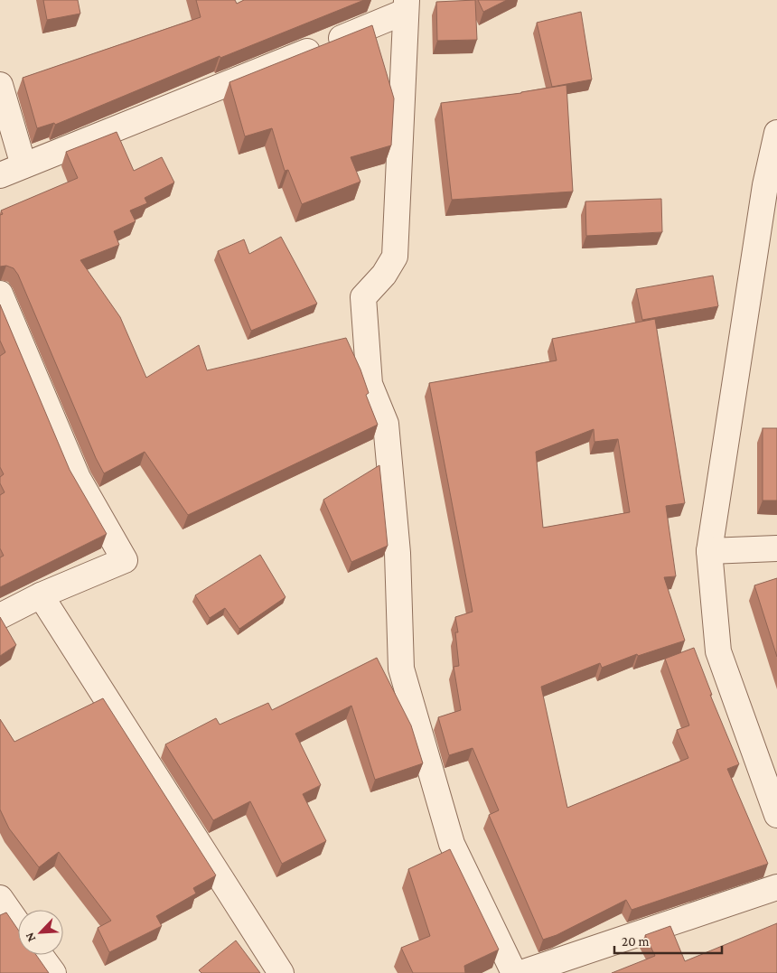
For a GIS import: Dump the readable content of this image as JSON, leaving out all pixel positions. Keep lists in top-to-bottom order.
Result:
{
  "scale_bar": "20 m",
  "north": "bottom left"
}
